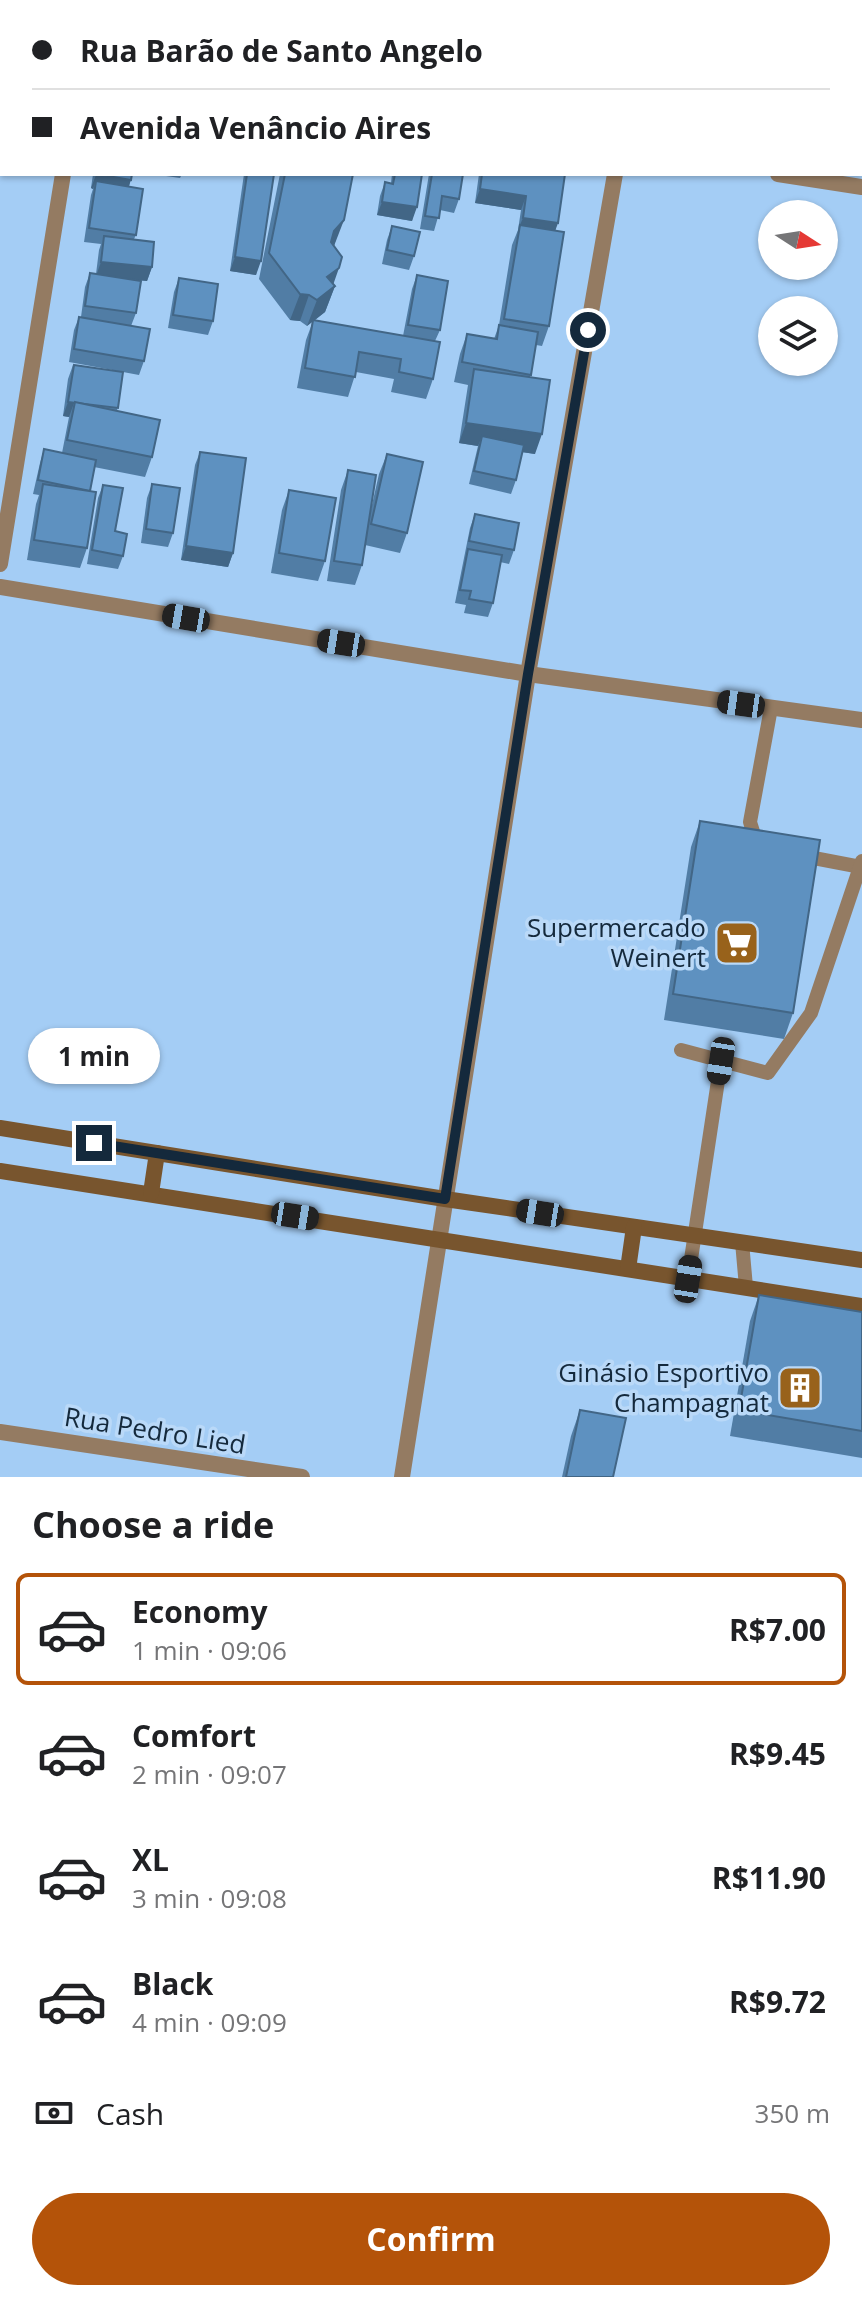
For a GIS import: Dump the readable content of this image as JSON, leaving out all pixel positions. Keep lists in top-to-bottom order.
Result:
{
  "streets": {
    "street": ["Rua Pedro Lied"]
  },
  "places": {
    "supermarket": ["Supermercado Weinert"],
    "building": ["Ginásio Esportivo Champagnat"]
  },
  "north": "right",
  "page": {
    "banner": ["Rua Barão de Santo Angelo", "Avenida Venâncio Aires"],
    "bubble": "1 min",
    "heading": "Choose a ride",
    "list": [
      {
        "name": "Economy",
        "note": "1 min · 09:06",
        "value": "R$7.00"
      },
      {
        "name": "Comfort",
        "note": "2 min · 09:07",
        "value": "R$9.45"
      },
      {
        "name": "XL",
        "note": "3 min · 09:08",
        "value": "R$11.90"
      },
      {
        "name": "Black",
        "note": "4 min · 09:09",
        "value": "R$9.72"
      }
    ],
    "pay": ["Cash", "350 m"],
    "buttons": "Confirm"
  }
}
